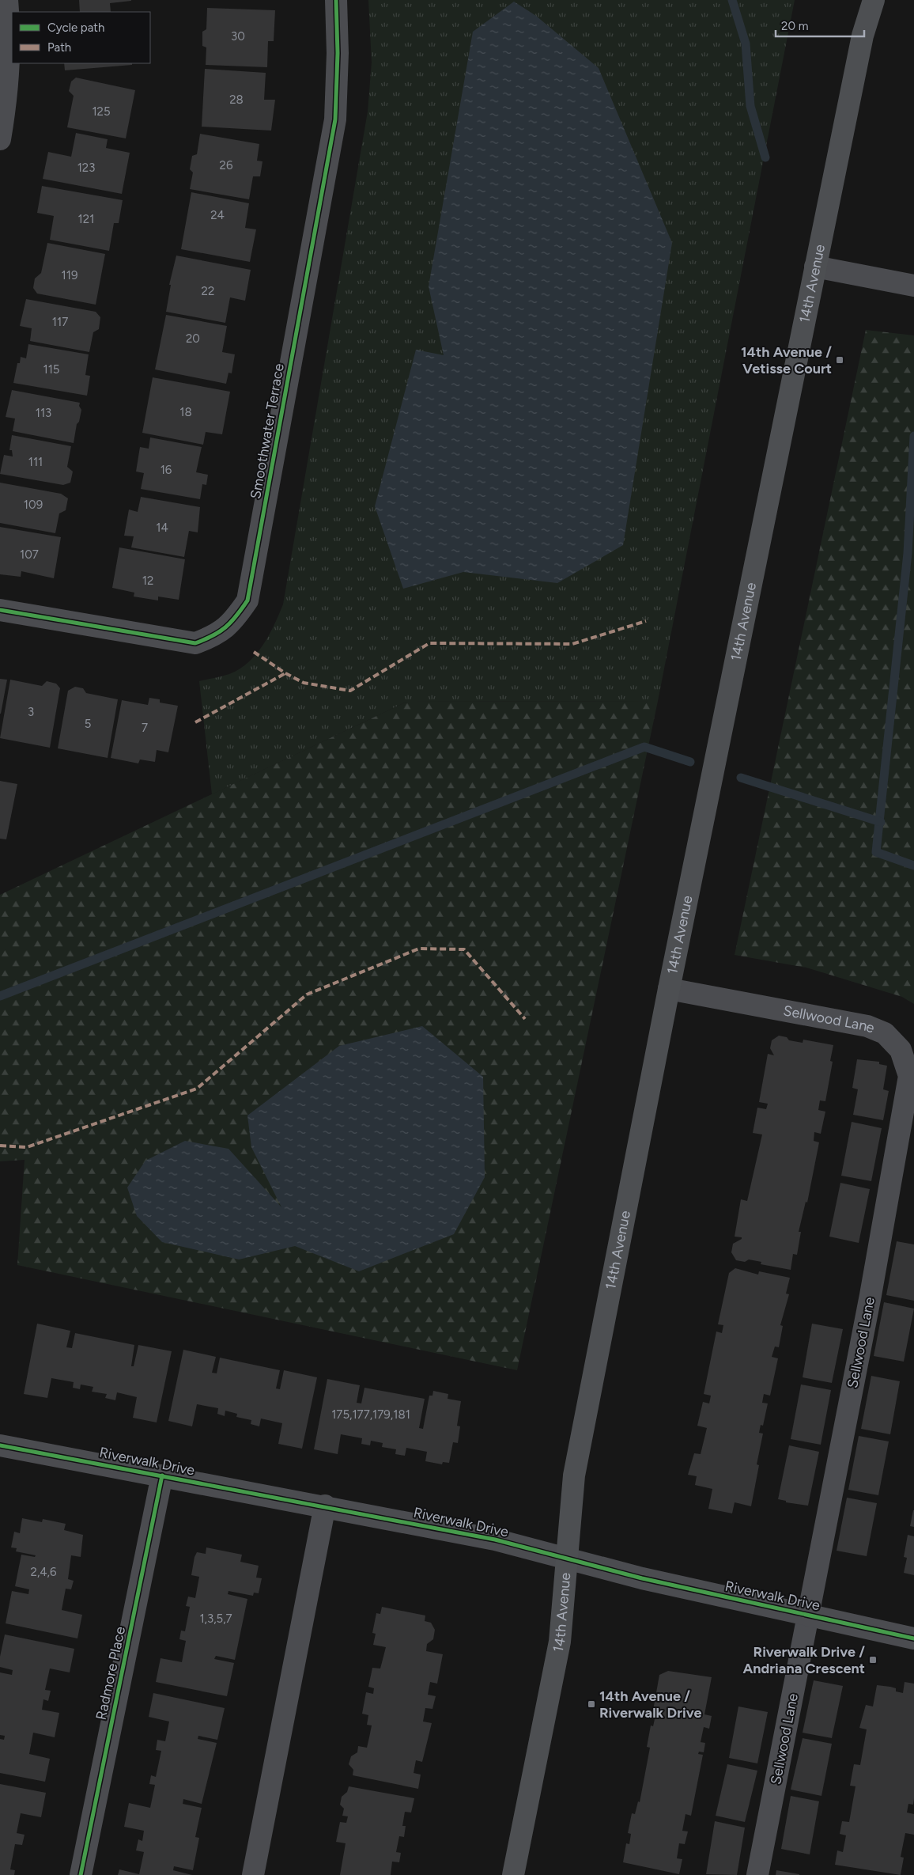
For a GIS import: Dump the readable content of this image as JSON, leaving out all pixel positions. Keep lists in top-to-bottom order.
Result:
{
  "streets": {
    "main road": ["14th Avenue"],
    "street": [
      "Smoothwater Terrace",
      "Sellwood Lane",
      "Riverwalk Drive",
      "Radmore Place"
    ]
  },
  "crossings": [
    ["14th Avenue", "Sellwood Lane"],
    ["14th Avenue", "Riverwalk Drive"],
    ["Sellwood Lane", "Riverwalk Drive"],
    ["Riverwalk Drive", "Radmore Place"]
  ],
  "places": {
    "transit": ["14th Avenue / Vetisse Court", "Riverwalk Drive / Andriana Crescent", "14th Avenue / Riverwalk Drive"]
  },
  "house_numbers": [
    "30",
    "28",
    "125",
    "26",
    "123",
    "24",
    "121",
    "119",
    "22",
    "117",
    "20",
    "115",
    "18",
    "113",
    "111",
    "16",
    "109",
    "14",
    "107",
    "12",
    "3",
    "5",
    "7",
    "175,177,179,181",
    "2,4,6",
    "1,3,5,7"
  ],
  "legend": ["Cycle path", "Path"],
  "scale_bar": "20 m"
}
